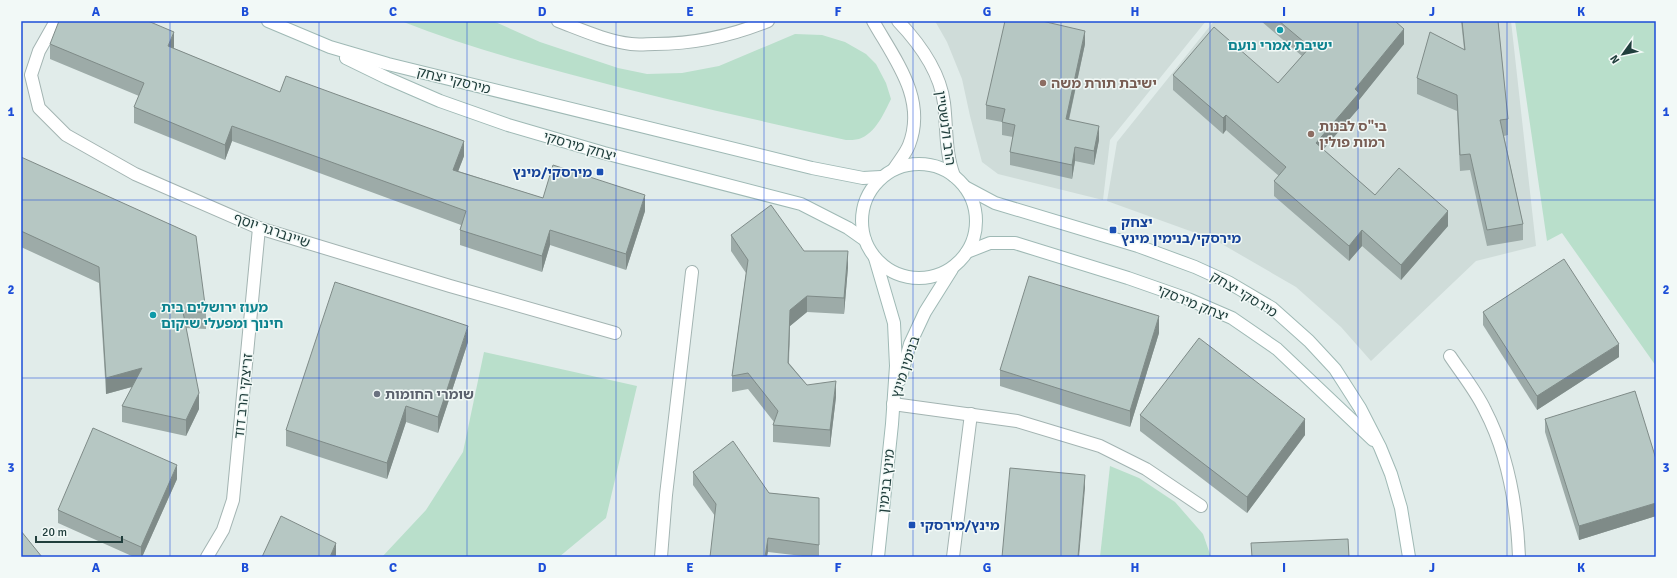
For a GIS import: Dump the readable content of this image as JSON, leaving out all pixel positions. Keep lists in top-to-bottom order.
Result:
{
  "streets": {
    "street": [
      "מירסקי יצחק",
      "הרב ולנשטיין",
      "יצחק מירסקי",
      "שיינברגר יוסף",
      "בנימין מינץ",
      "זריצקי הרב דוד",
      "מינץ בנימין"
    ]
  },
  "crossings": [
    ["מירסקי יצחק", "הרב ולנשטיין"],
    ["מירסקי יצחק", "יצחק מירסקי"],
    ["מירסקי יצחק", "בנימין מינץ"],
    ["הרב ולנשטיין", "יצחק מירסקי"],
    ["הרב ולנשטיין", "בנימין מינץ"],
    ["יצחק מירסקי", "בנימין מינץ"],
    ["שיינברגר יוסף", "זריצקי הרב דוד"],
    ["בנימין מינץ", "מינץ בנימין"]
  ],
  "places": {
    "other": [
      "ישיבת אמרי נועם",
      "ישיבת תורת משה",
      "בי\"ס לבנות רמות פולין",
      "מעוז ירושלים בית חינוך ומפעלי שיקום",
      "שומרי החומות"
    ],
    "transit": ["מירסקי/מינץ", "יצחק מירסקי/בנימין מינץ", "מינץ/מירסקי"]
  },
  "scale_bar": "20 m",
  "north": "bottom left",
  "grid": {
    "columns": [
      "A",
      "B",
      "C",
      "D",
      "E",
      "F",
      "G",
      "H",
      "I",
      "J",
      "K"
    ],
    "rows": ["1", "2", "3"]
  }
}
